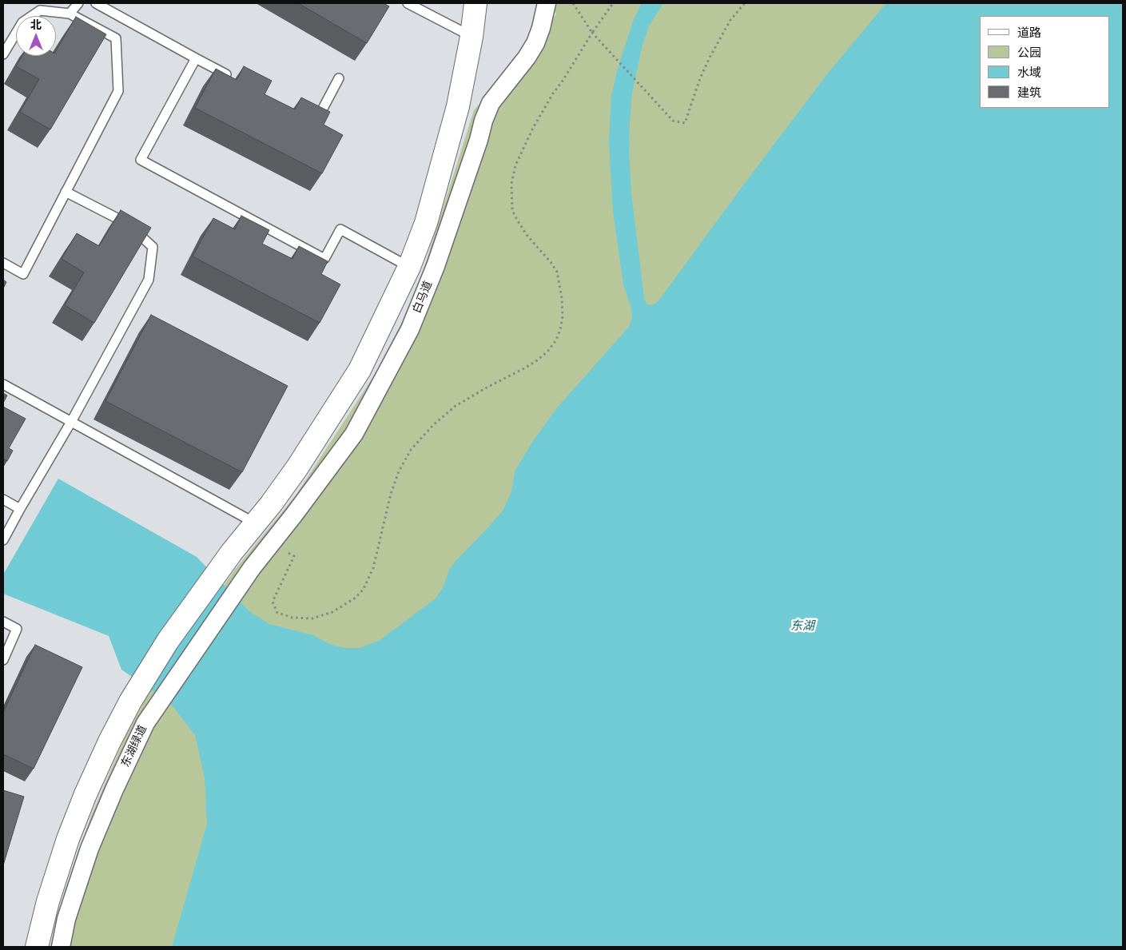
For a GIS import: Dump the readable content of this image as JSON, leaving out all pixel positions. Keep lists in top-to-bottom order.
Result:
{
  "streets": {
    "street": ["白马道", "东湖绿道"]
  },
  "crossings": [
    ["白马道", "东湖绿道"]
  ],
  "water": ["东湖"],
  "legend": [
    "道路",
    "公园",
    "水域",
    "建筑"
  ],
  "north": "top"
}
